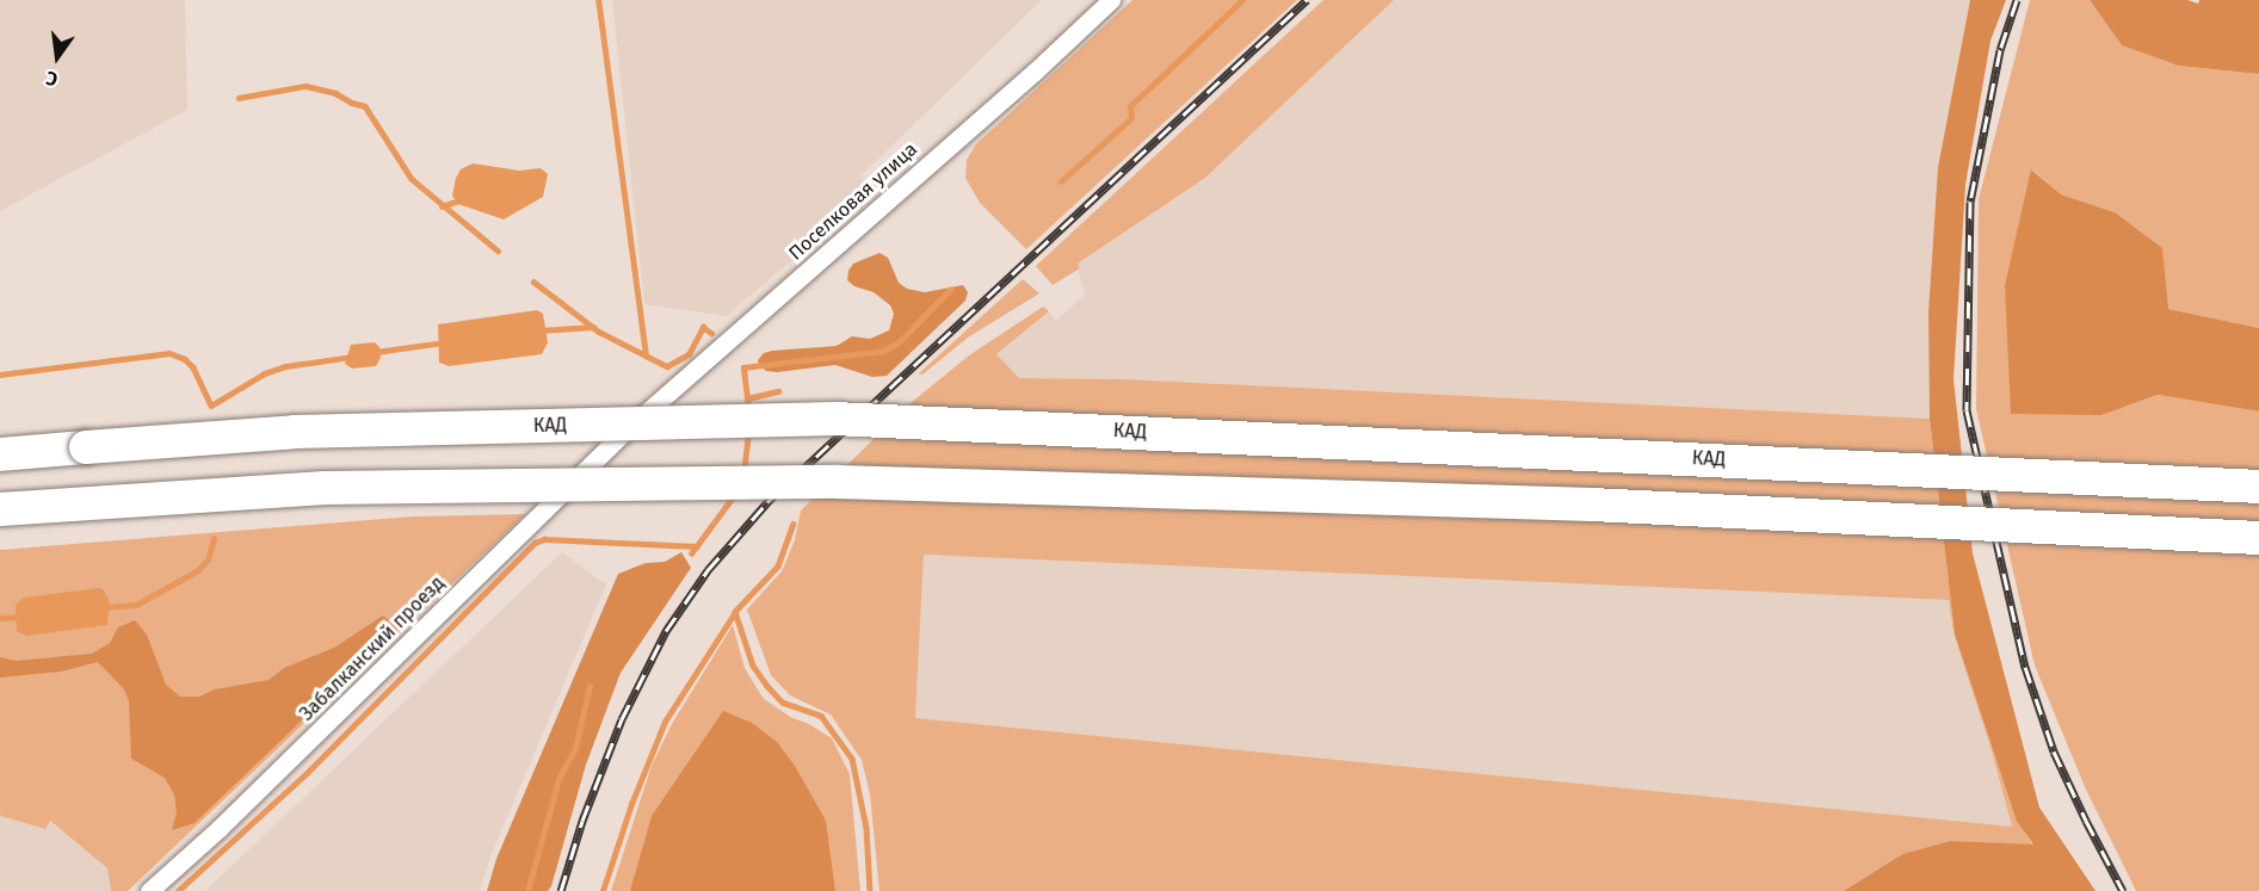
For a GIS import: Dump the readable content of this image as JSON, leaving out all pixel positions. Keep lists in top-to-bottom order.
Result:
{
  "streets": {
    "highway": ["КАД"],
    "street": ["Поселковая улица", "Забалканский проезд"]
  },
  "crossings": [
    ["Поселковая улица", "Забалканский проезд"]
  ],
  "north": "bottom"
}
